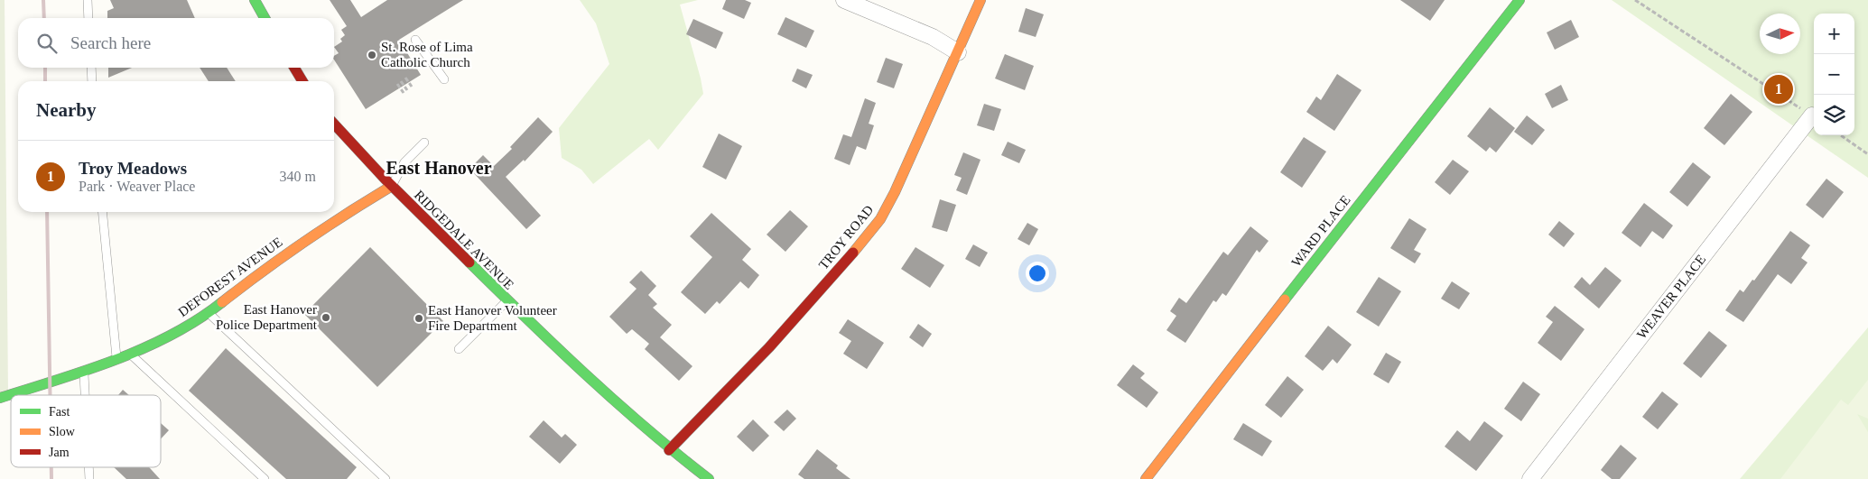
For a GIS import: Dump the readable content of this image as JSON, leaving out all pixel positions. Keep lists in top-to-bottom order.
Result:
{
  "streets": {
    "street": [
      "WARD PLACE",
      "TROY ROAD",
      "RIDGEDALE AVENUE",
      "DEFOREST AVENUE",
      "WEAVER PLACE"
    ]
  },
  "crossings": [
    ["TROY ROAD", "RIDGEDALE AVENUE"],
    ["RIDGEDALE AVENUE", "DEFOREST AVENUE"]
  ],
  "districts": ["East Hanover"],
  "places": ["St. Rose of Lima Catholic Church", "East Hanover Police Department", "East Hanover Volunteer Fire Department"],
  "legend": ["Fast", "Slow", "Jam"],
  "north": "right",
  "page": {
    "map_buttons": ["+", "−"],
    "search": "Search here",
    "pins": "1",
    "heading": "Nearby",
    "list": [
      {
        "mark": "1",
        "name": "Troy Meadows",
        "note": "Park · Weaver Place",
        "value": "340 m"
      }
    ]
  }
}
